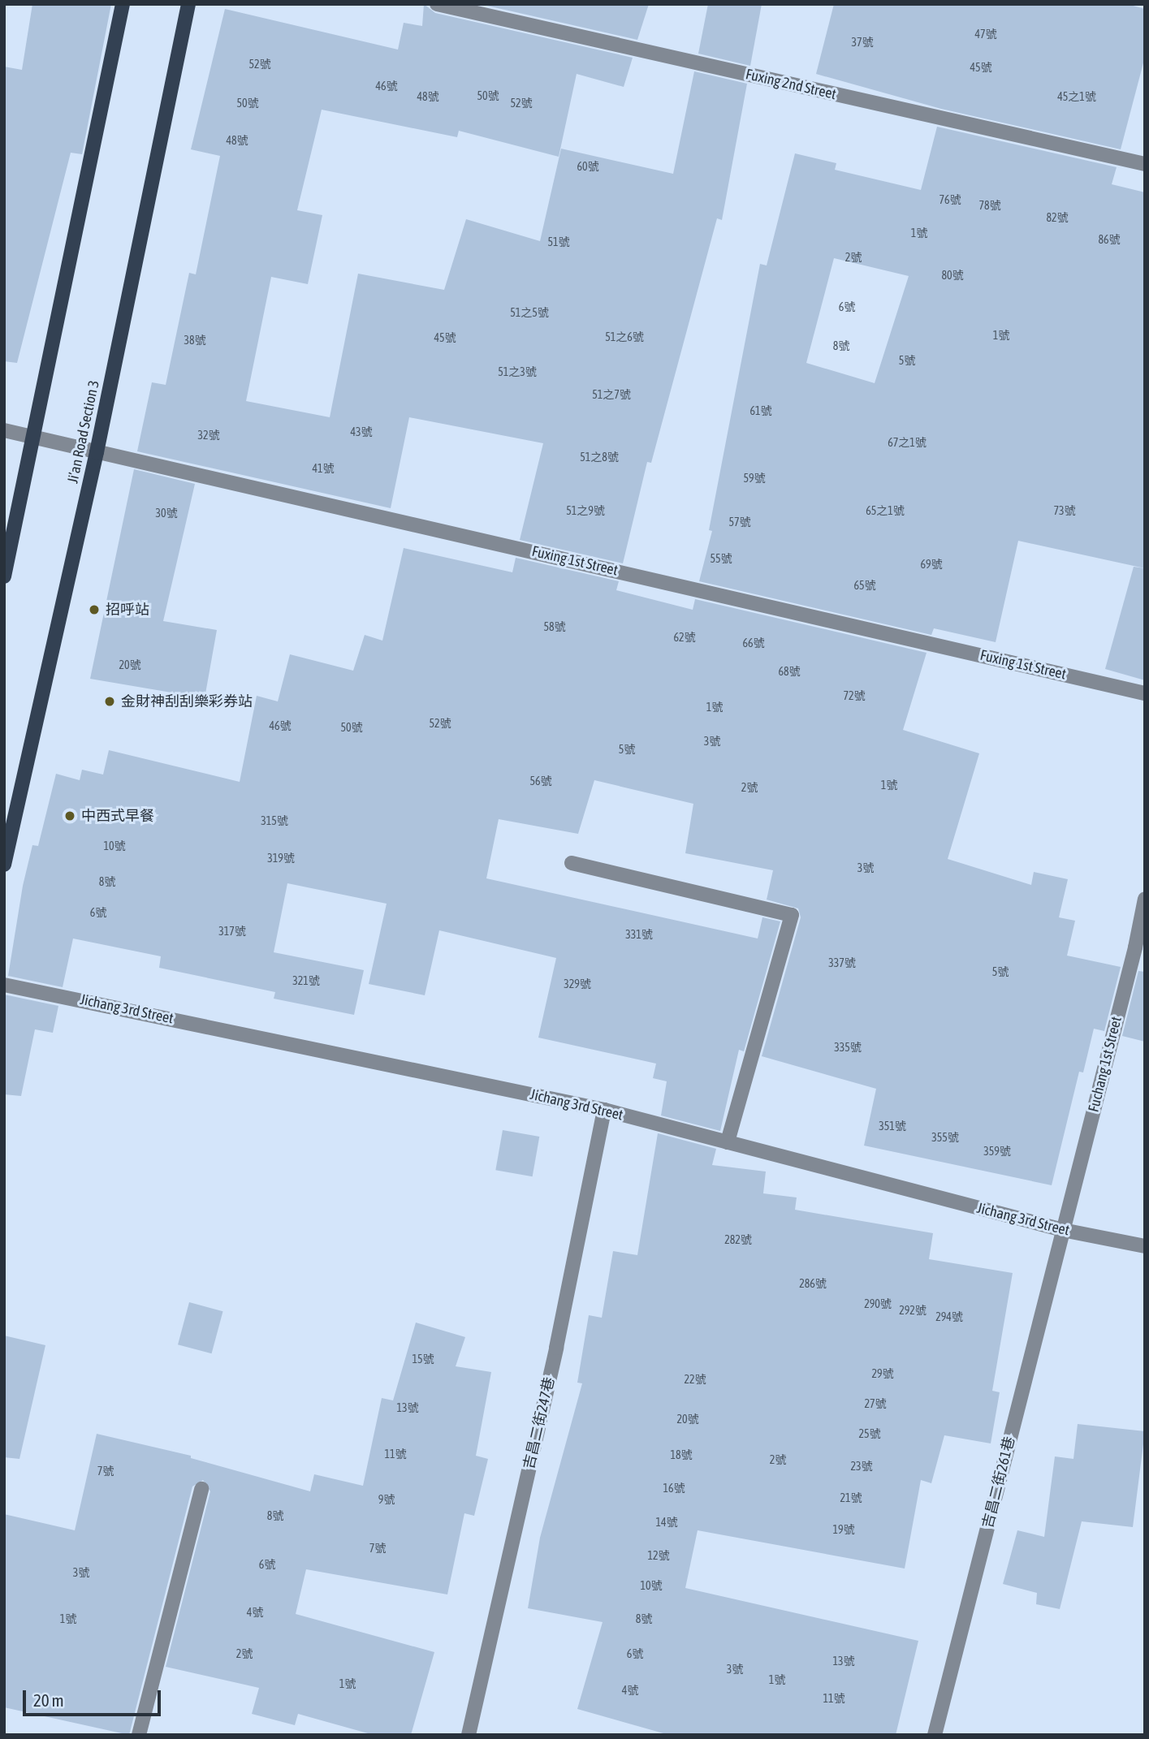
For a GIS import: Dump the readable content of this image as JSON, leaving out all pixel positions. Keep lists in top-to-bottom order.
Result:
{
  "streets": {
    "main road": ["Ji’an Road Section 3"],
    "street": [
      "Fuxing 2nd Street",
      "Fuxing 1st Street",
      "Jichang 3rd Street",
      "Fuchang 1st Street",
      "吉昌二街247巷",
      "吉昌二街261巷"
    ]
  },
  "crossings": [
    ["Ji’an Road Section 3", "Fuxing 1st Street"],
    ["Jichang 3rd Street", "Fuchang 1st Street"],
    ["Jichang 3rd Street", "吉昌二街247巷"],
    ["Jichang 3rd Street", "吉昌二街261巷"],
    ["Fuchang 1st Street", "吉昌二街261巷"]
  ],
  "places": ["招呼站", "金財神刮刮樂彩券站", "中西式早餐"],
  "house_numbers": [
    "47號",
    "37號",
    "52號",
    "45號",
    "46號",
    "50號",
    "48號",
    "45之1號",
    "50號",
    "52號",
    "48號",
    "60號",
    "76號",
    "78號",
    "82號",
    "1號",
    "86號",
    "51號",
    "2號",
    "80號",
    "6號",
    "51之5號",
    "1號",
    "51之6號",
    "45號",
    "38號",
    "8號",
    "5號",
    "51之3號",
    "51之7號",
    "61號",
    "43號",
    "32號",
    "67之1號",
    "51之8號",
    "41號",
    "59號",
    "51之9號",
    "65之1號",
    "73號",
    "30號",
    "57號",
    "55號",
    "69號",
    "65號",
    "58號",
    "62號",
    "66號",
    "20號",
    "68號",
    "72號",
    "1號",
    "52號",
    "46號",
    "50號",
    "3號",
    "5號",
    "56號",
    "1號",
    "2號",
    "315號",
    "10號",
    "319號",
    "3號",
    "8號",
    "6號",
    "317號",
    "331號",
    "337號",
    "5號",
    "321號",
    "329號",
    "335號",
    "351號",
    "355號",
    "359號",
    "282號",
    "286號",
    "290號",
    "292號",
    "294號",
    "15號",
    "29號",
    "22號",
    "27號",
    "13號",
    "20號",
    "25號",
    "11號",
    "18號",
    "2號",
    "23號",
    "7號",
    "16號",
    "21號",
    "9號",
    "8號",
    "14號",
    "19號",
    "7號",
    "12號",
    "6號",
    "3號",
    "10號",
    "4號",
    "1號",
    "8號",
    "2號",
    "6號",
    "13號",
    "3號",
    "1號",
    "1號",
    "4號",
    "11號"
  ],
  "scale_bar": "20 m"
}
